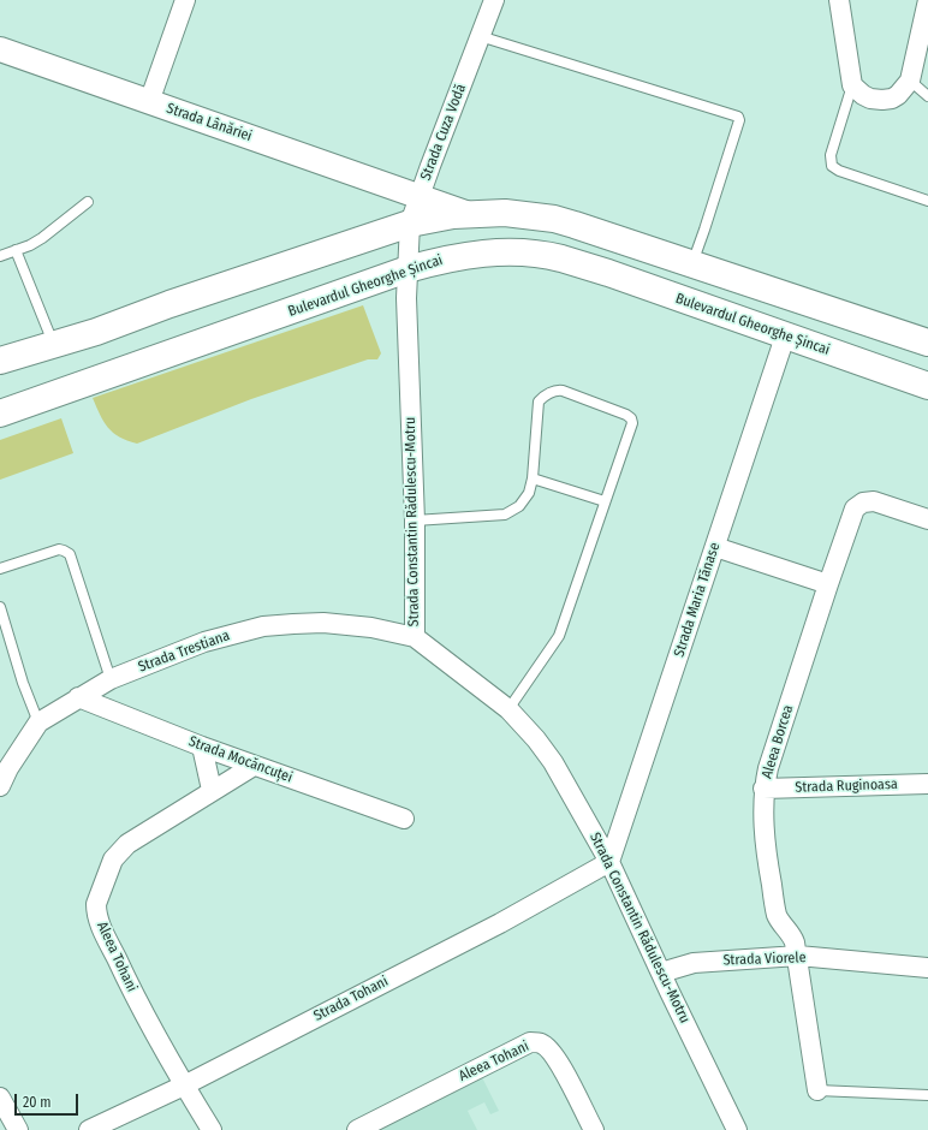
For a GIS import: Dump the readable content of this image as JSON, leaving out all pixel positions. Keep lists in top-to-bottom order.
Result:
{
  "streets": {
    "main road": ["Bulevardul Gheorghe Șincai"],
    "street": [
      "Strada Lânăriei",
      "Strada Cuza Vodă",
      "Strada Constantin Rădulescu-Motru",
      "Strada Maria Tănase",
      "Strada Trestiana",
      "Aleea Borcea",
      "Strada Mocăncuței",
      "Strada Ruginoasa",
      "Aleea Tohani",
      "Strada Viorele",
      "Strada Tohani"
    ]
  },
  "crossings": [
    ["Strada Lânăriei", "Strada Cuza Vodă"],
    ["Strada Cuza Vodă", "Bulevardul Gheorghe Șincai"],
    ["Strada Cuza Vodă", "Strada Constantin Rădulescu-Motru"],
    ["Bulevardul Gheorghe Șincai", "Strada Constantin Rădulescu-Motru"],
    ["Bulevardul Gheorghe Șincai", "Strada Maria Tănase"],
    ["Strada Constantin Rădulescu-Motru", "Strada Maria Tănase"],
    ["Strada Constantin Rădulescu-Motru", "Strada Trestiana"],
    ["Strada Constantin Rădulescu-Motru", "Strada Viorele"],
    ["Strada Constantin Rădulescu-Motru", "Strada Tohani"],
    ["Strada Maria Tănase", "Strada Tohani"],
    ["Strada Trestiana", "Strada Mocăncuței"],
    ["Aleea Borcea", "Strada Ruginoasa"],
    ["Aleea Borcea", "Strada Viorele"],
    ["Strada Mocăncuței", "Aleea Tohani"],
    ["Aleea Tohani", "Strada Tohani"]
  ],
  "scale_bar": "20 m"
}
